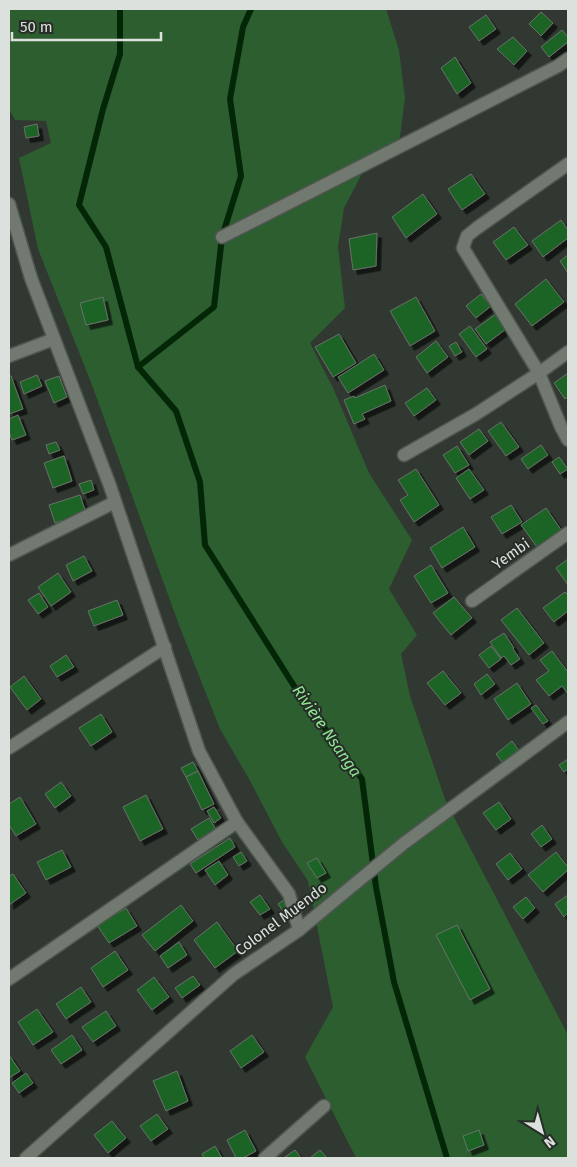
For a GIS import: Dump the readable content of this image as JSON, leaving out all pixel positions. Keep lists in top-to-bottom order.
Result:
{
  "streets": {
    "street": ["Yembi", "Colonel Muendo"]
  },
  "water": ["Rivière Nsanga"],
  "scale_bar": "50 m",
  "north": "bottom right"
}
